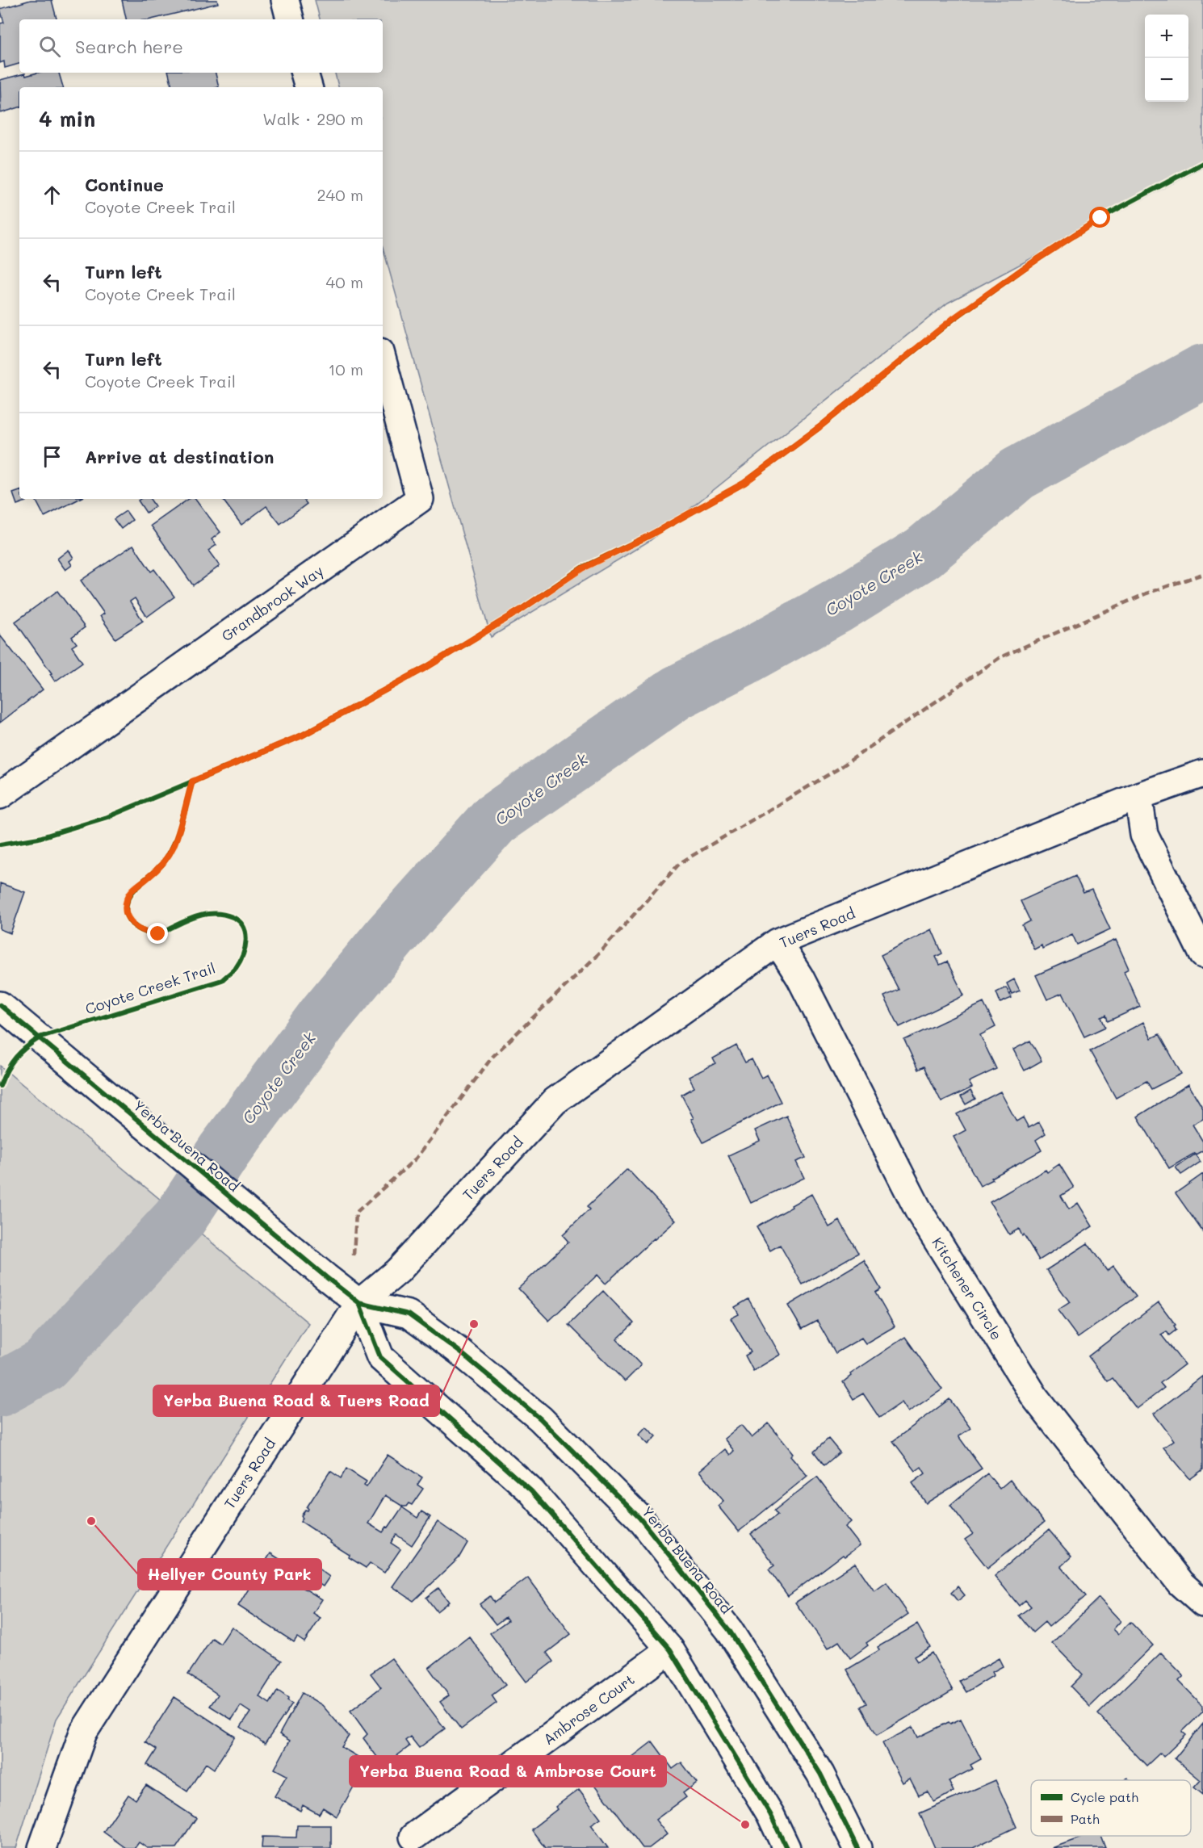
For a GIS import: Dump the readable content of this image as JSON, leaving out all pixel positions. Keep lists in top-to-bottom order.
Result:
{
  "streets": {
    "street": [
      "Grandbrook Way",
      "Tuers Road",
      "Yerba Buena Road",
      "Kitchener Circle",
      "Ambrose Court"
    ],
    "cycle path": ["Coyote Creek Trail"]
  },
  "crossings": [
    ["Tuers Road", "Yerba Buena Road"],
    ["Tuers Road", "Kitchener Circle"]
  ],
  "water": ["Coyote Creek"],
  "places": ["Yerba Buena Road & Tuers Road", "Hellyer County Park", "Yerba Buena Road & Ambrose Court"],
  "legend": ["Cycle path", "Path"],
  "page": {
    "map_buttons": ["+", "−"],
    "search": "Search here",
    "heading": ["4 min", "Walk · 290 m"],
    "list": [
      ["Continue", "Coyote Creek Trail", "240 m"],
      ["Turn left", "Coyote Creek Trail", "40 m"],
      ["Turn left", "Coyote Creek Trail", "10 m"],
      "Arrive at destination"
    ]
  }
}
